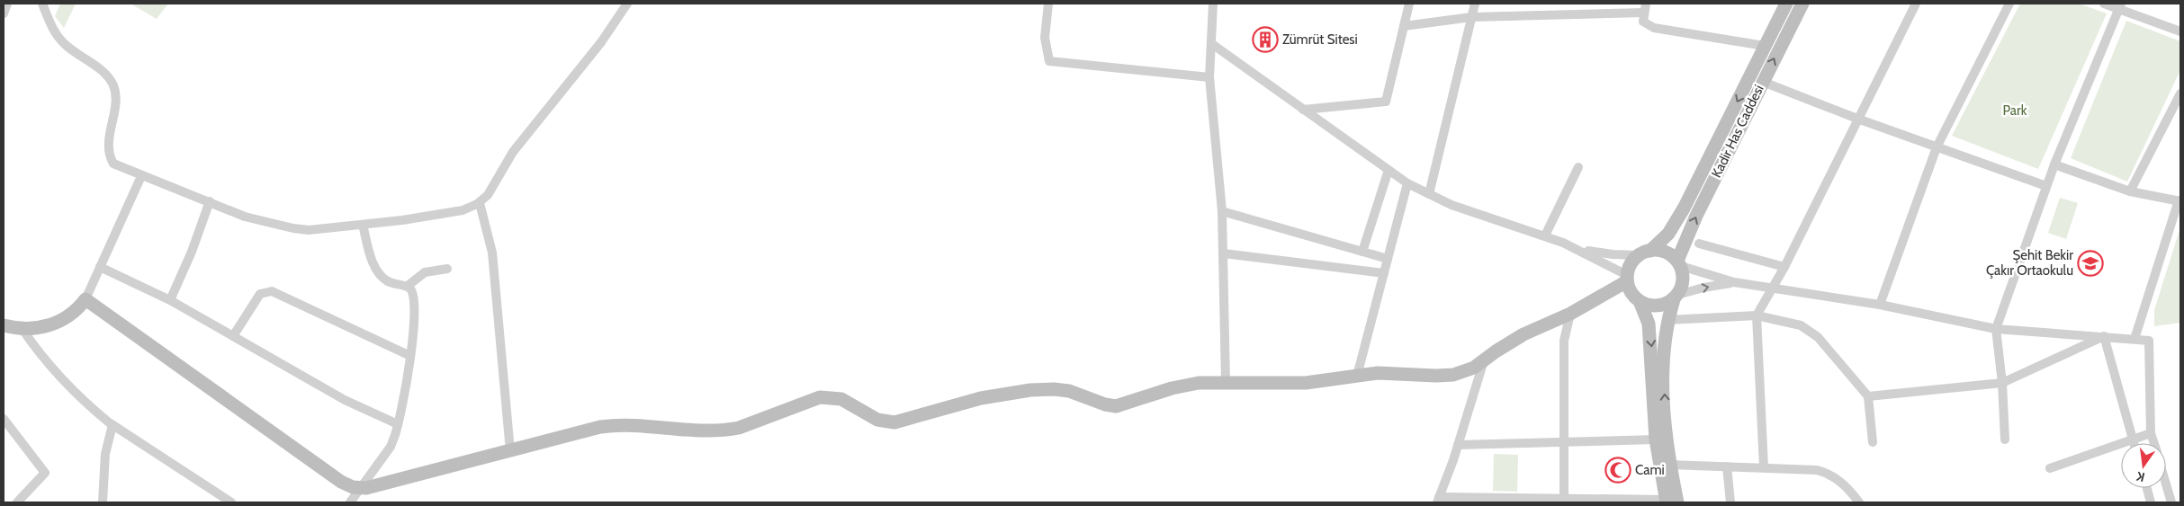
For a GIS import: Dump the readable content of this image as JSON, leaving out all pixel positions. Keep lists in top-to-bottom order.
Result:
{
  "streets": {
    "street": ["Kadir Has Caddesi"]
  },
  "parks": ["Park"],
  "places": {
    "building": ["Zümrüt Sitesi"],
    "school or university": ["Şehit Bekir Çakır Ortaokulu"],
    "mosque": ["Cami"]
  },
  "north": "bottom"
}
